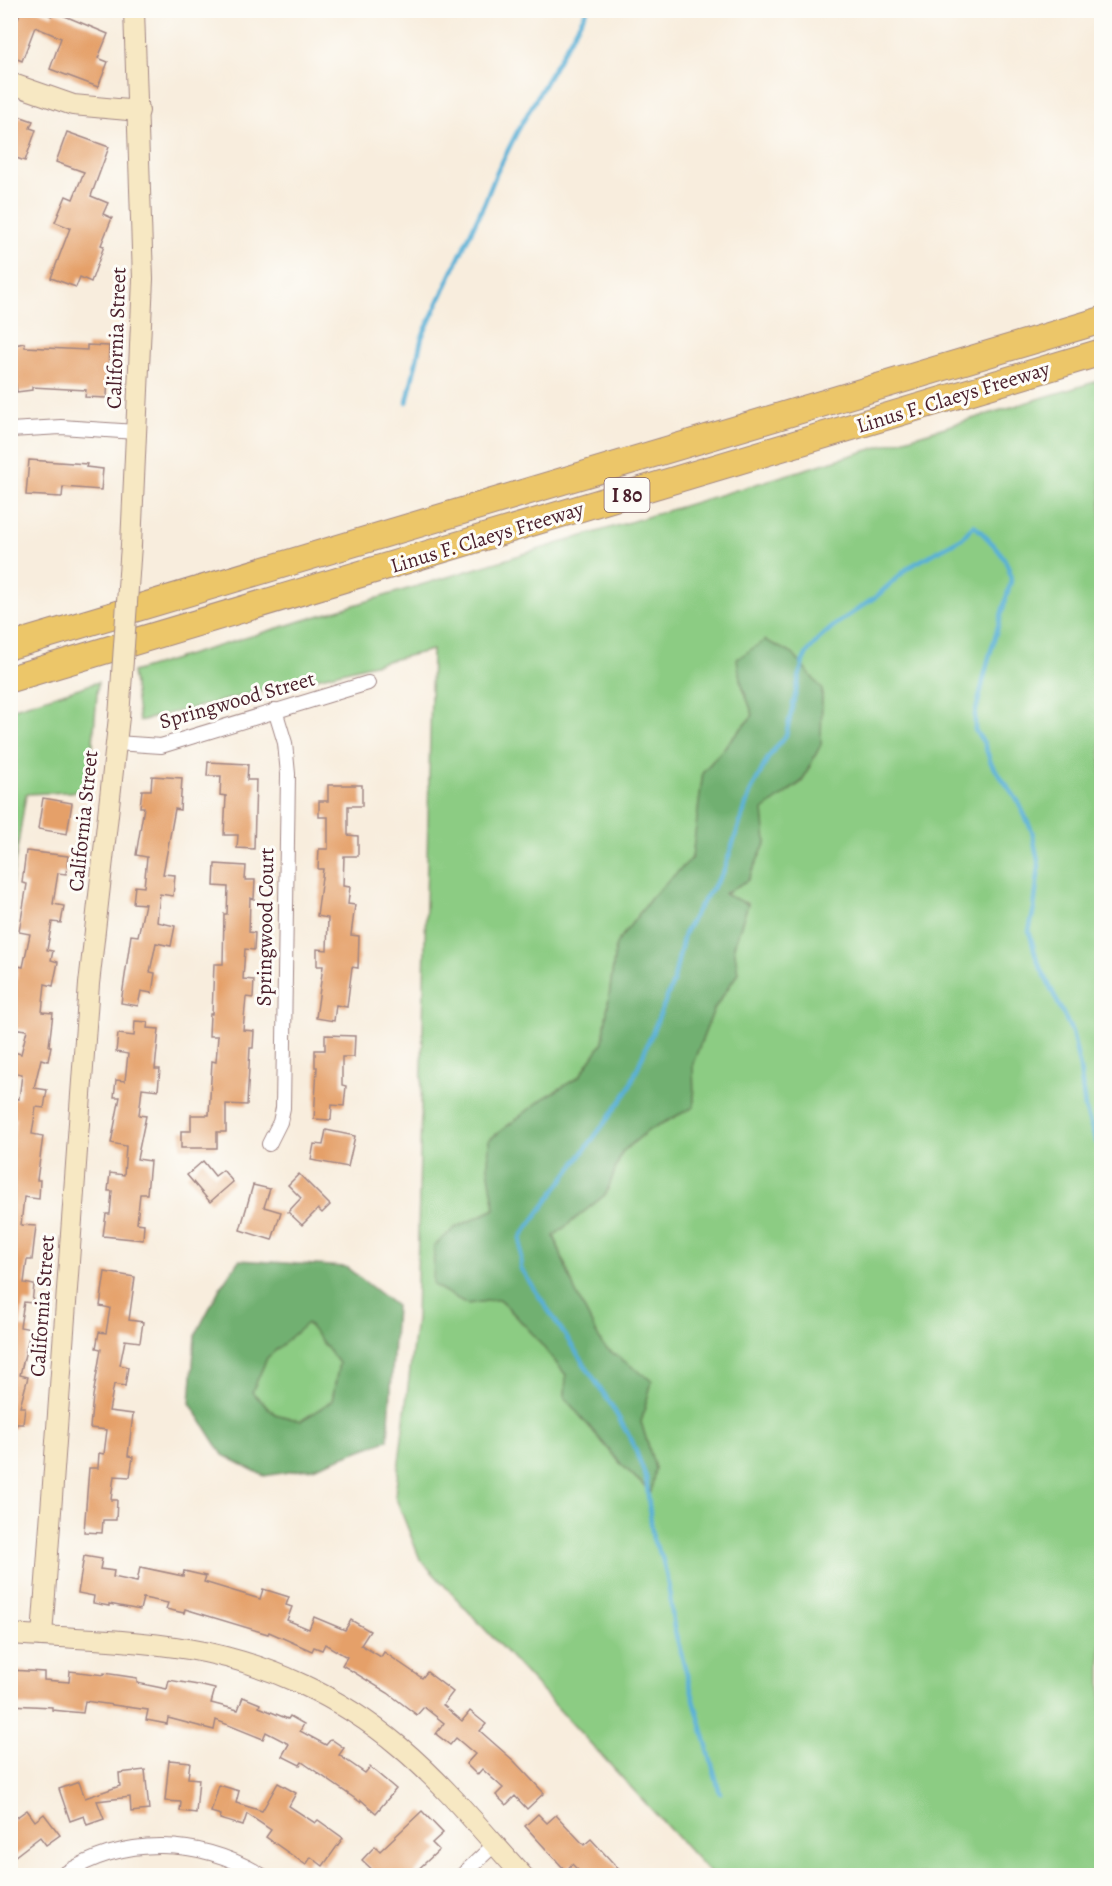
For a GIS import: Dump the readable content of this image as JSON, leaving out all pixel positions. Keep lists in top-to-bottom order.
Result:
{
  "streets": {
    "highway": ["Linus F. Claeys Freeway", "I 80"],
    "street": ["California Street", "Springwood Street", "Springwood Court"]
  },
  "crossings": [
    ["California Street", "Springwood Street"],
    ["Springwood Street", "Springwood Court"]
  ]
}
